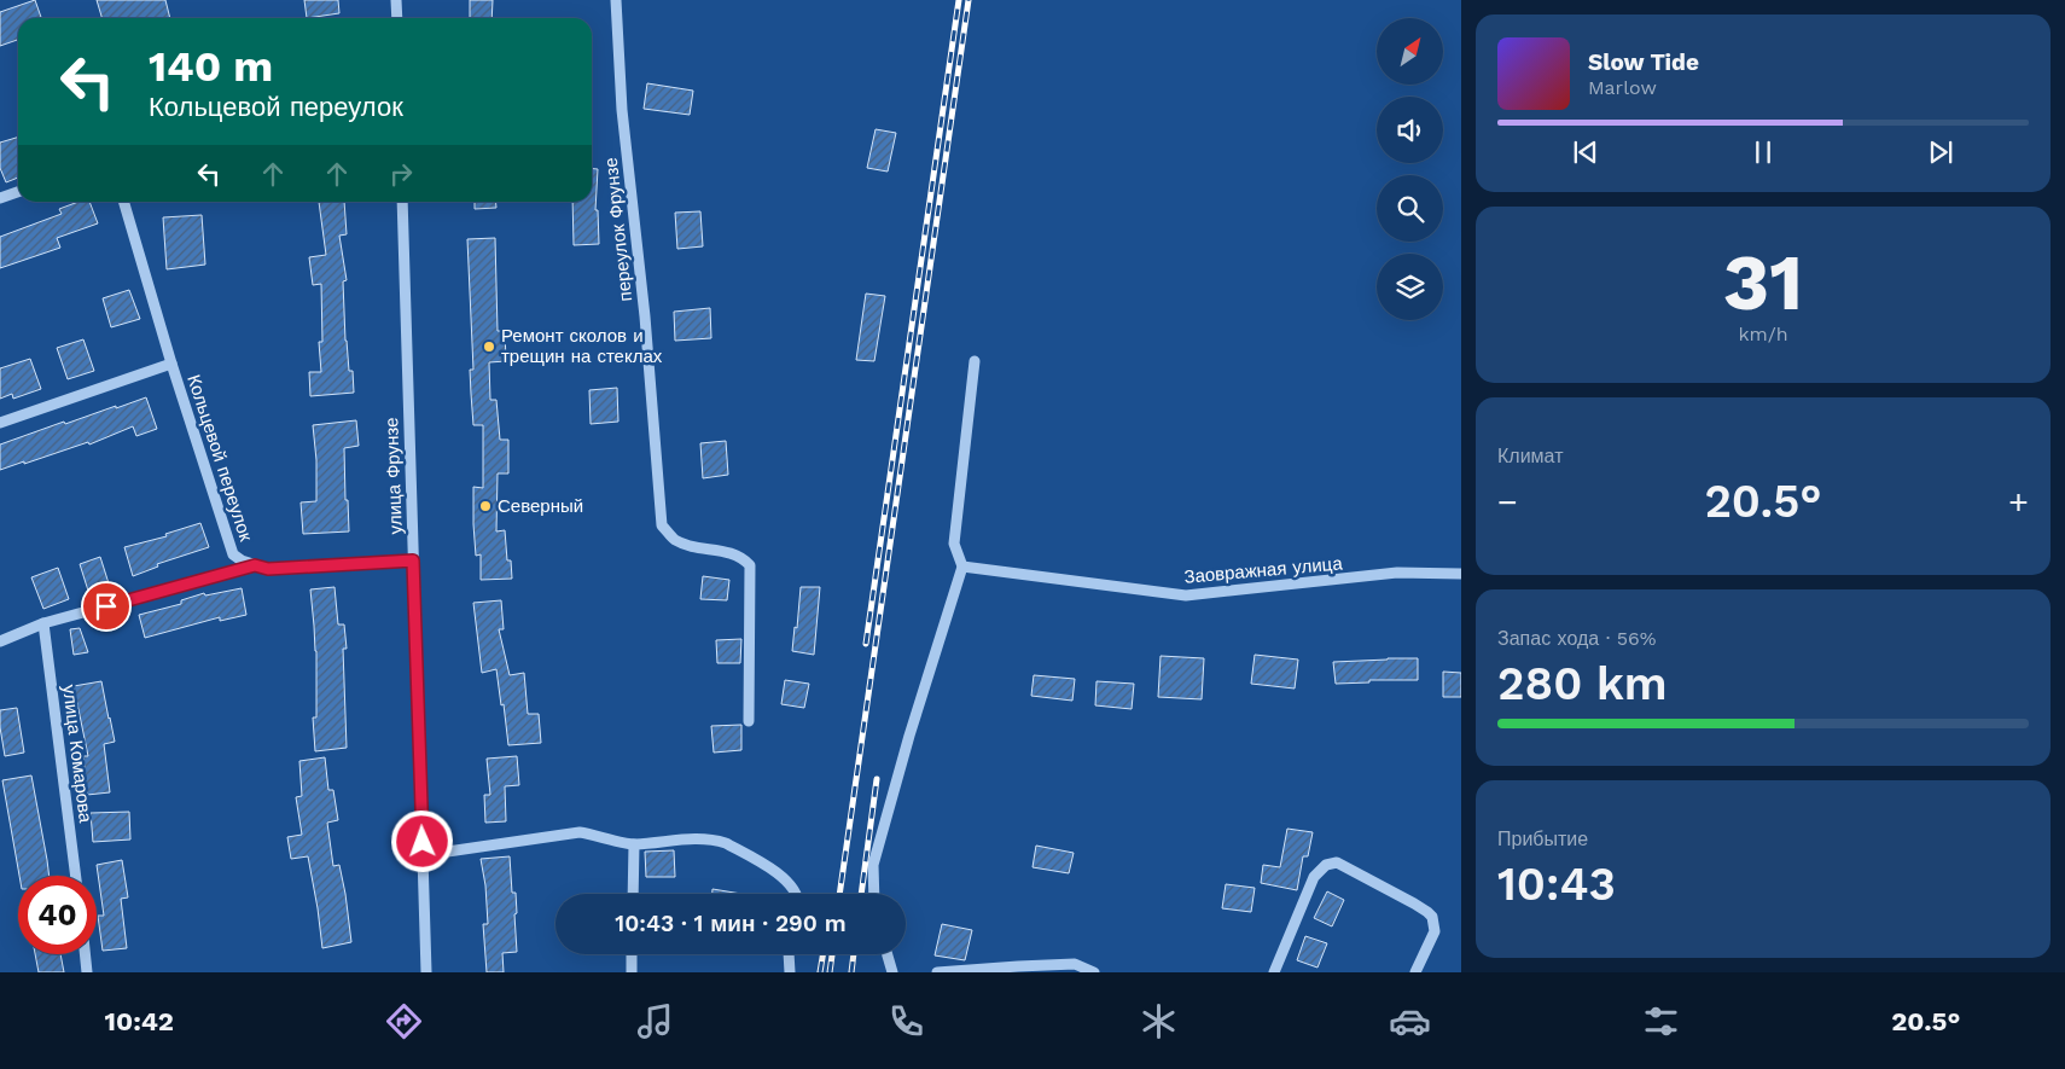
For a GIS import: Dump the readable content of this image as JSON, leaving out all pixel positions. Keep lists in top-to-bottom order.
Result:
{
  "streets": {
    "street": [
      "переулок Фрунзе",
      "Кольцевой переулок",
      "улица Фрунзе",
      "Заовражная улица",
      "улица Комарова"
    ]
  },
  "crossings": [
    ["Кольцевой переулок", "улица Фрунзе"]
  ],
  "places": ["Ремонт сколов и трещин на стеклах", "Северный"],
  "north": "top right",
  "page": {
    "turn": ["140 m", "Кольцевой переулок"],
    "song": ["Slow Tide", "Marlow"],
    "tile": [
      ["31", "km/h"],
      "Климат",
      ["Запас хода · 56%", "280 km"],
      ["Прибытие", "10:43"]
    ],
    "heat": ["−", "20.5°", "+"],
    "limit": "40",
    "trip": "10:43 · 1 мин · 290 m",
    "tabs": ["10:42", "20.5°"]
  }
}
